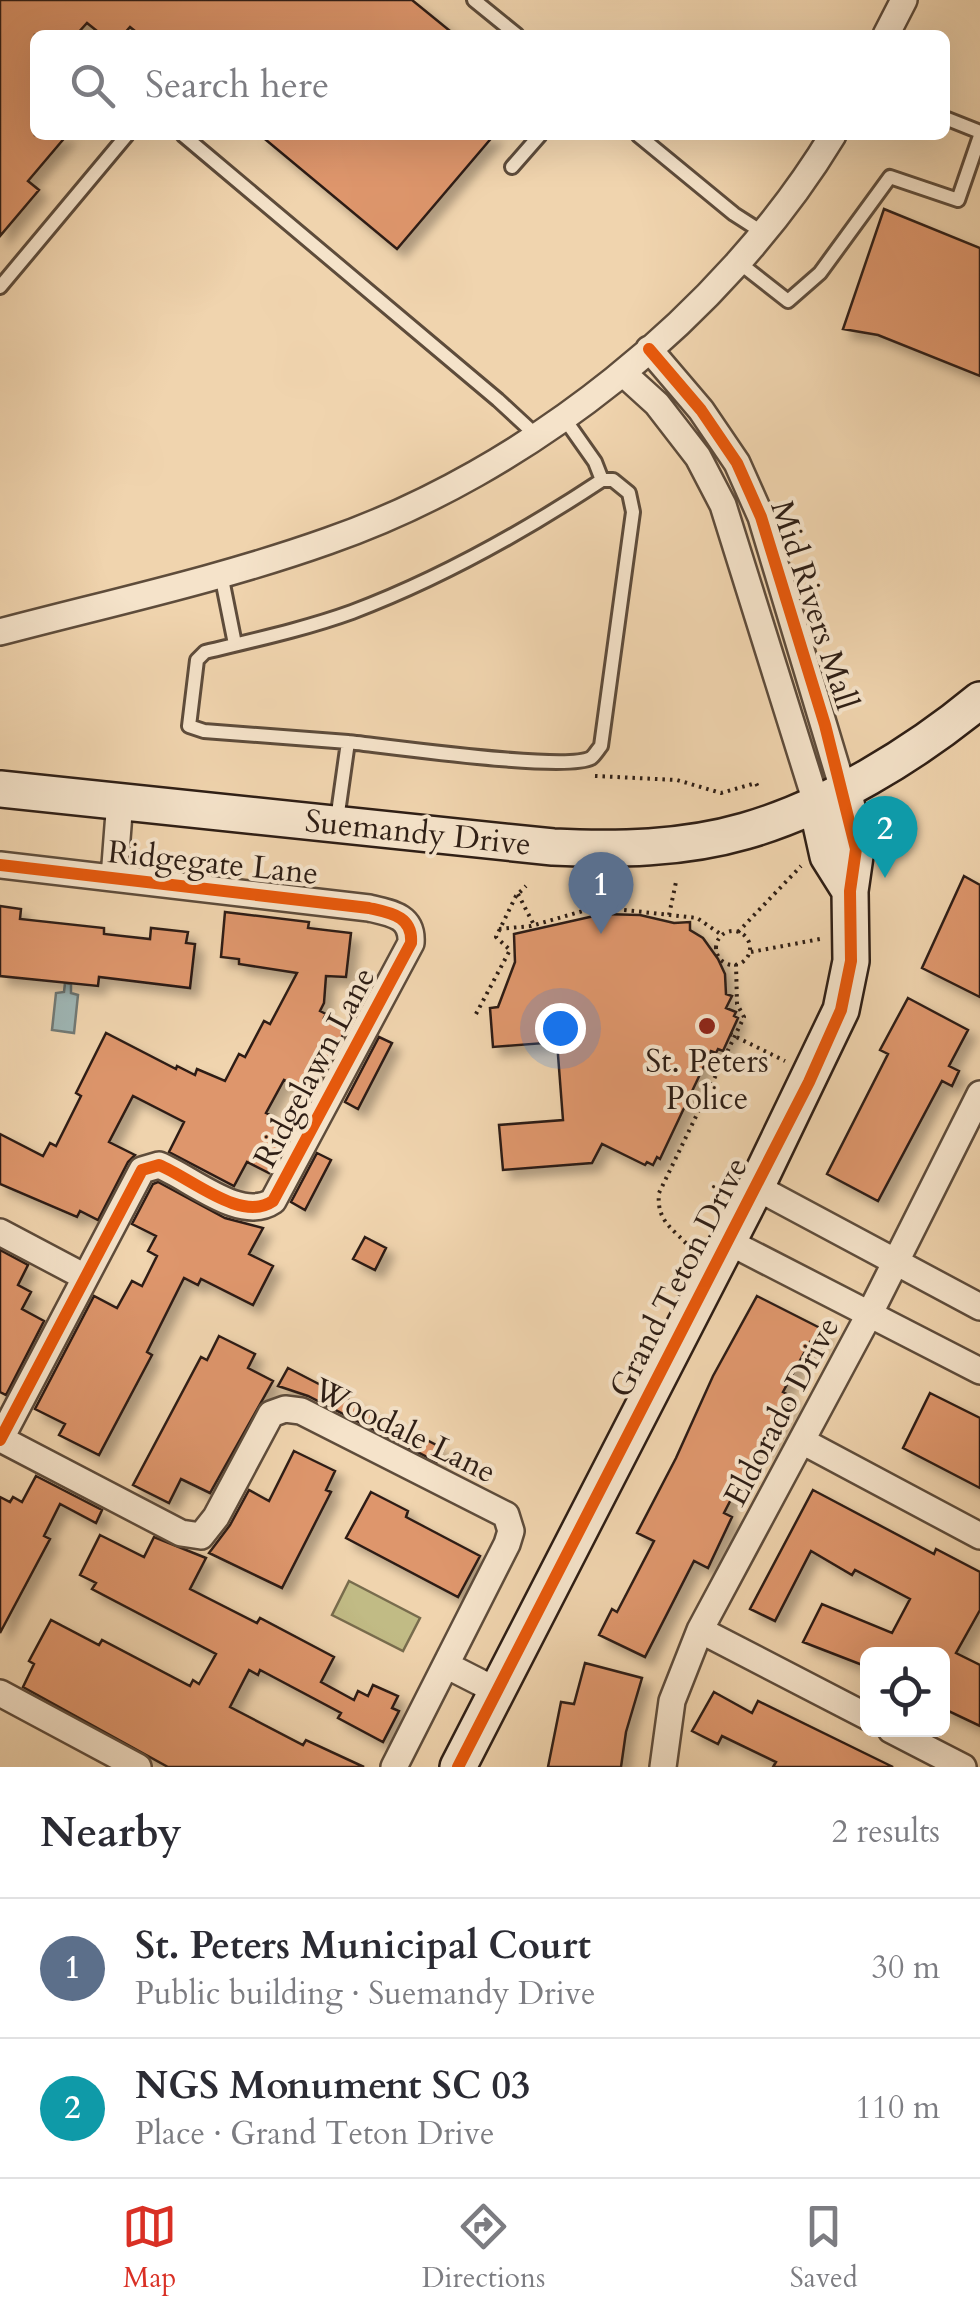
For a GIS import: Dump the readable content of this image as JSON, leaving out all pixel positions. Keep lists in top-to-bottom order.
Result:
{
  "streets": {
    "street": [
      "Mid Rivers Mall",
      "Suemandy Drive",
      "Ridgegate Lane",
      "Ridgelawn Lane",
      "Grand Teton Drive",
      "Eldorado Drive",
      "Woodale Lane"
    ]
  },
  "crossings": [
    ["Mid Rivers Mall", "Suemandy Drive"],
    ["Mid Rivers Mall", "Grand Teton Drive"],
    ["Suemandy Drive", "Ridgegate Lane"],
    ["Suemandy Drive", "Grand Teton Drive"],
    ["Ridgegate Lane", "Ridgelawn Lane"],
    ["Ridgelawn Lane", "Woodale Lane"]
  ],
  "places": ["St. Peters Police"],
  "page": {
    "search": "Search here",
    "pins": ["2", "1"],
    "heading": ["Nearby", "2 results"],
    "list": [
      {
        "mark": "1",
        "name": "St. Peters Municipal Court",
        "note": "Public building · Suemandy Drive",
        "value": "30 m"
      },
      {
        "mark": "2",
        "name": "NGS Monument SC 03",
        "note": "Place · Grand Teton Drive",
        "value": "110 m"
      }
    ],
    "nav": ["Map", "Directions", "Saved"]
  }
}
